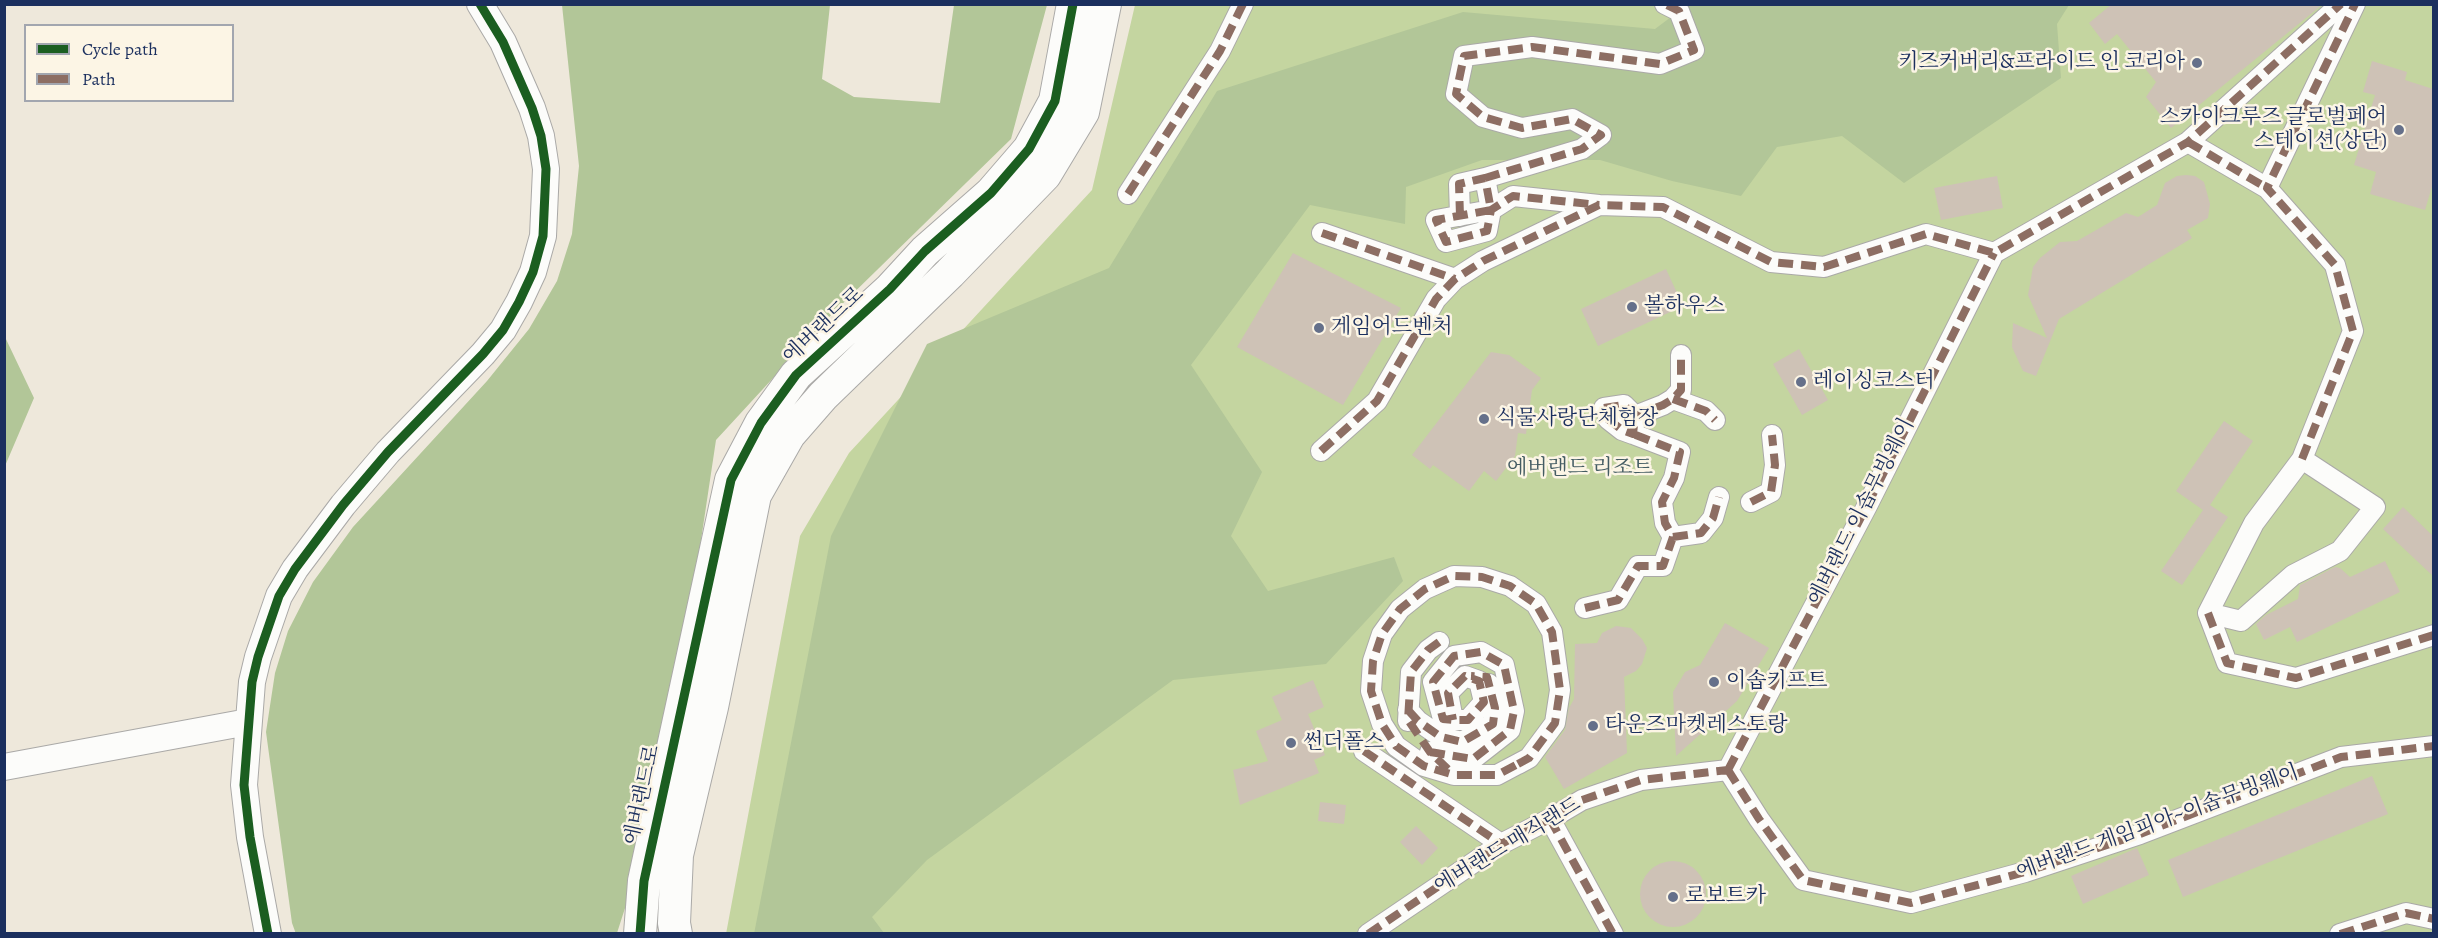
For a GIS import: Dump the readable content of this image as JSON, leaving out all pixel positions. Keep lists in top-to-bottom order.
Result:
{
  "streets": {
    "street": [
      "에버랜드로",
      "에버랜드 이솝무빙웨이",
      "에버랜드 게임피아~이솝무빙웨이",
      "에버랜드 매직랜드"
    ]
  },
  "crossings": [
    ["에버랜드 이솝무빙웨이", "에버랜드 게임피아~이솝무빙웨이"],
    ["에버랜드 이솝무빙웨이", "에버랜드 매직랜드"],
    ["에버랜드 게임피아~이솝무빙웨이", "에버랜드 매직랜드"]
  ],
  "parks": ["에버랜드 리조트"],
  "places": [
    "키즈커버리&프라이드 인 코리아",
    "스카이크루즈 글로벌페어 스테이션(상단)",
    "볼하우스",
    "게임어드벤처",
    "레이싱코스터",
    "식물사랑단체험장",
    "이솝키프트",
    "타운즈마켓레스토랑",
    "썬더폴스",
    "로보트카"
  ],
  "legend": ["Cycle path", "Path"]
}
